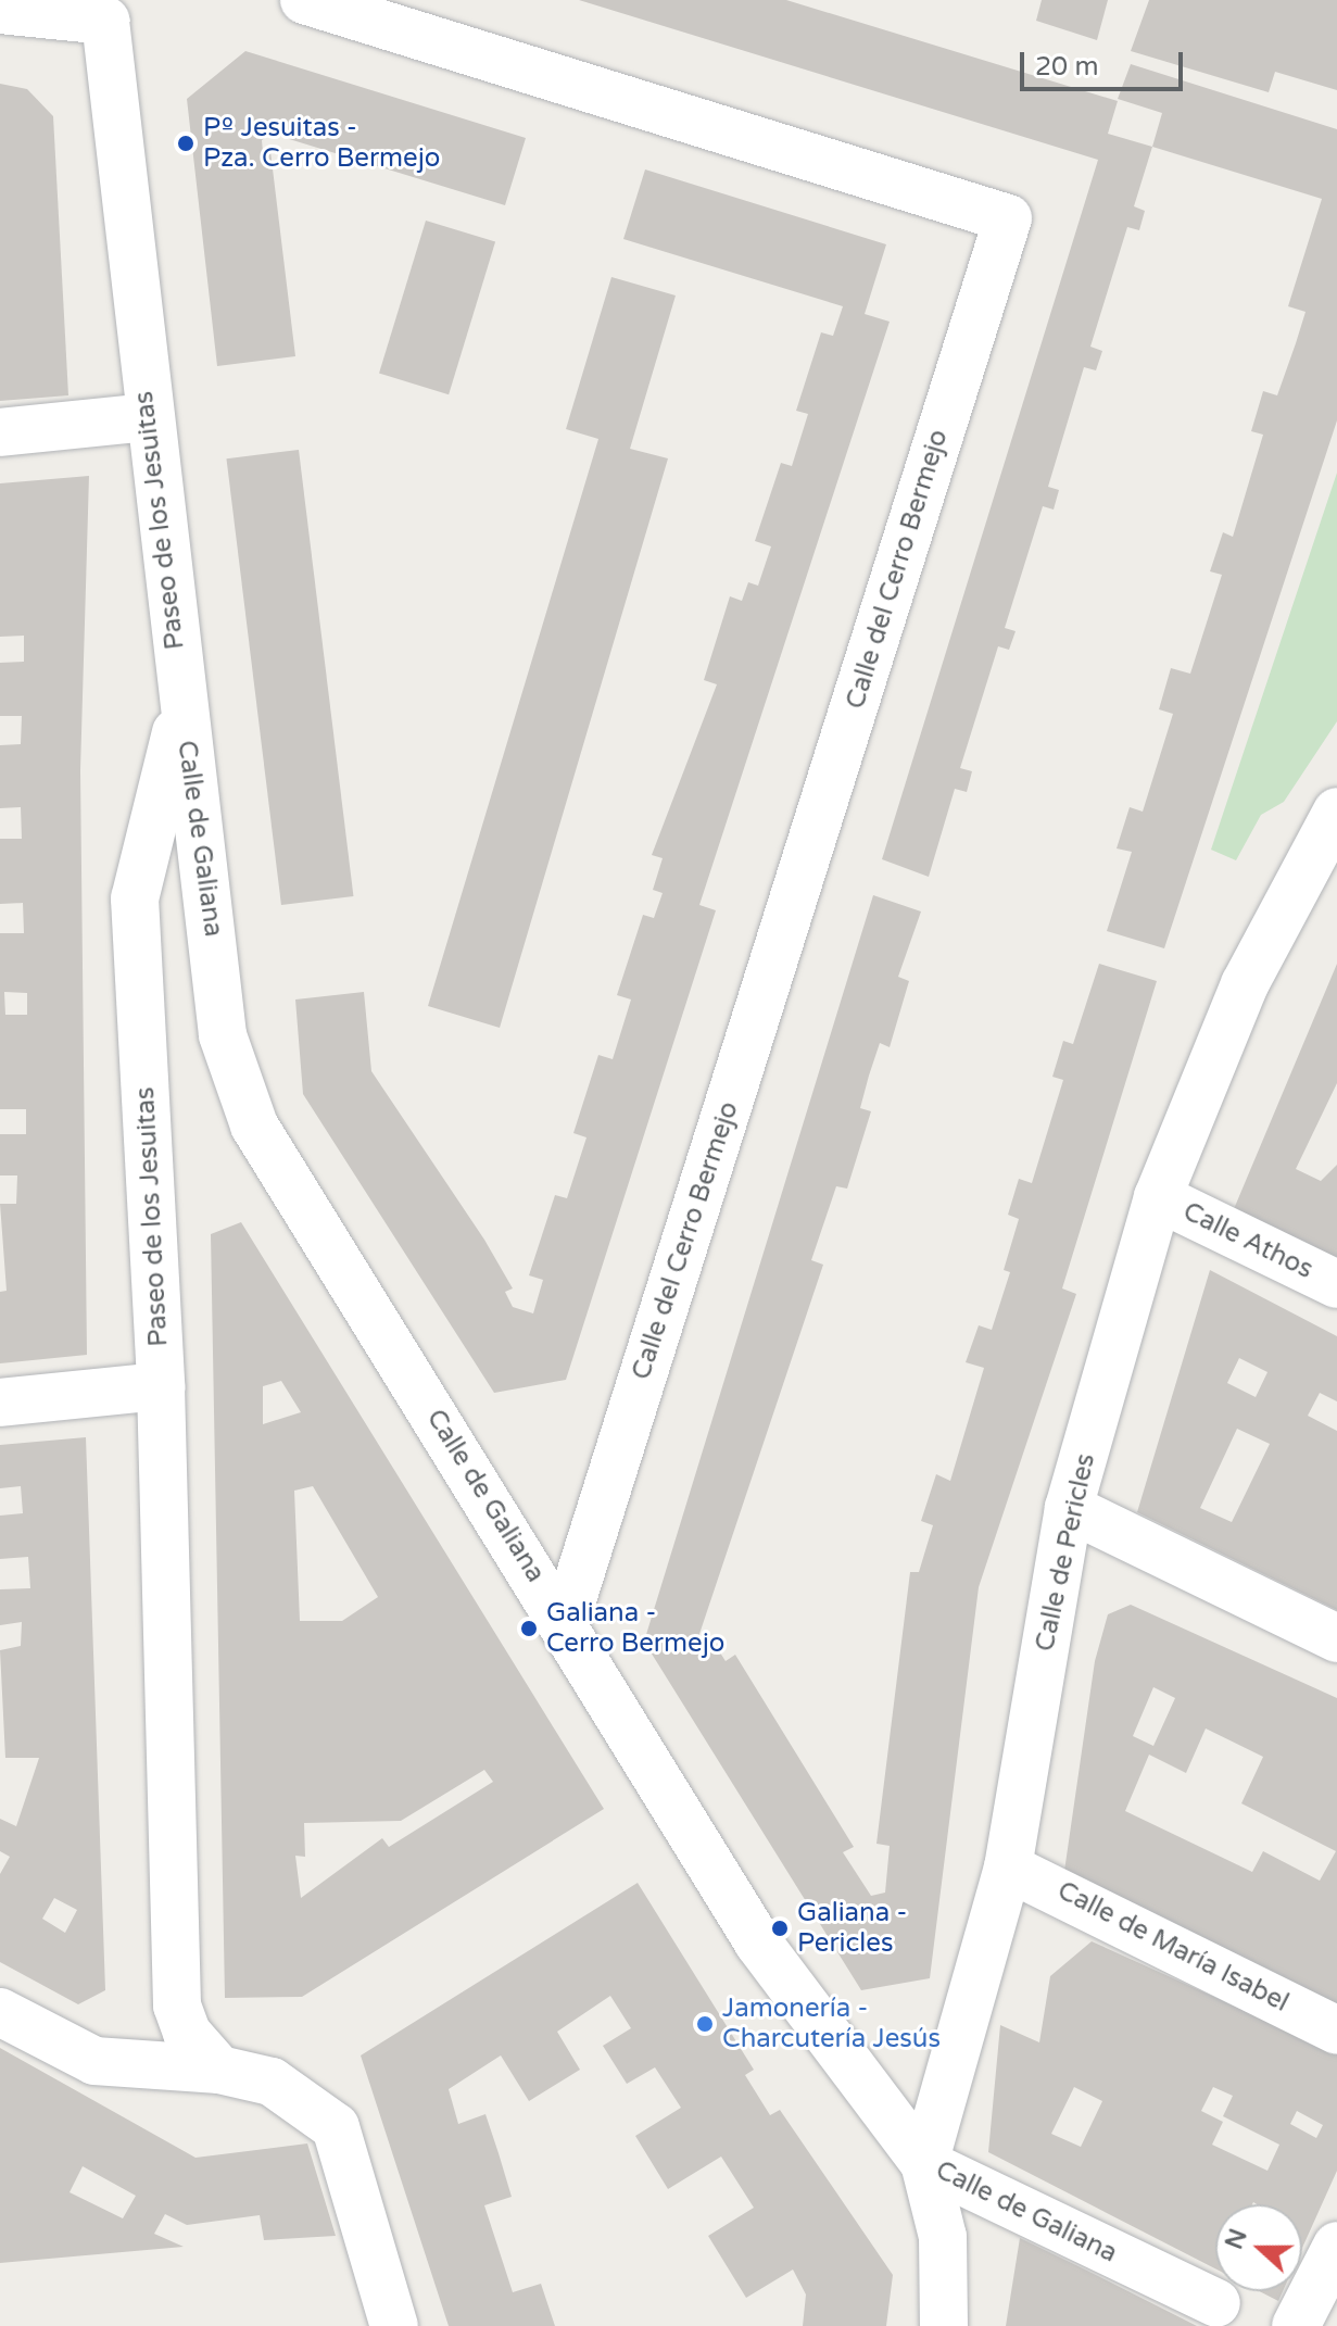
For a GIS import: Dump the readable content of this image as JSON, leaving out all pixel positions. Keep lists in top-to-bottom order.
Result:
{
  "streets": {
    "street": [
      "Paseo de los Jesuitas",
      "Calle del Cerro Bermejo",
      "Calle de Galiana",
      "Calle Athos",
      "Calle de Pericles",
      "Calle de María Isabel"
    ]
  },
  "crossings": [
    ["Paseo de los Jesuitas", "Calle de Galiana"],
    ["Calle del Cerro Bermejo", "Calle de Galiana"],
    ["Calle de Galiana", "Calle de Pericles"],
    ["Calle Athos", "Calle de Pericles"],
    ["Calle de Pericles", "Calle de María Isabel"]
  ],
  "places": [
    "Pº Jesuitas - Pza. Cerro Bermejo",
    "Galiana - Cerro Bermejo",
    "Galiana - Pericles",
    "Jamonería - Charcutería Jesús"
  ],
  "scale_bar": "20 m",
  "north": "left"
}
